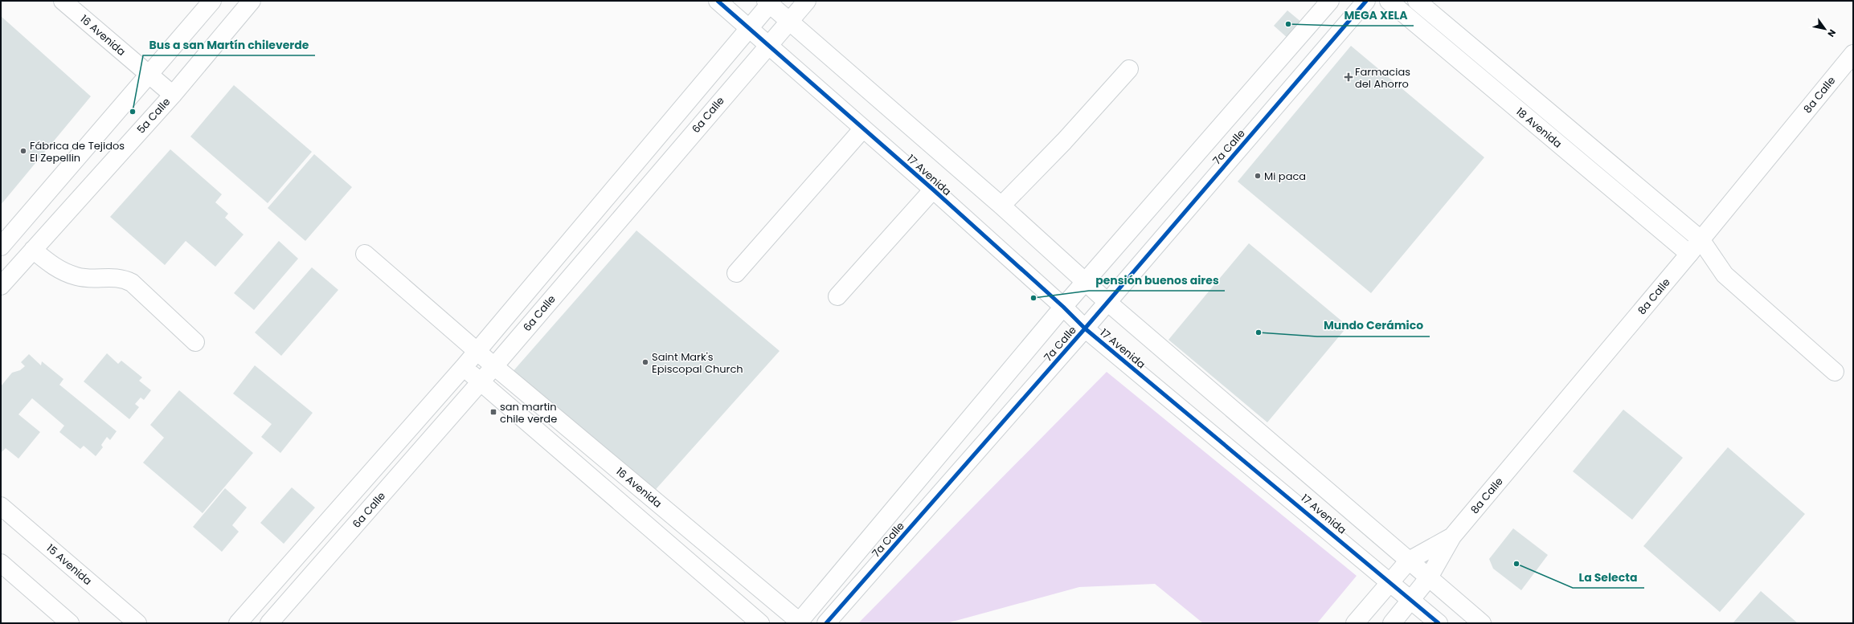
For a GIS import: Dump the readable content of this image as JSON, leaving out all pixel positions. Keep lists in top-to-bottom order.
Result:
{
  "streets": {
    "street": [
      "16 Avenida",
      "8a Calle",
      "6a Calle",
      "5a Calle",
      "18 Avenida",
      "7a Calle",
      "17 Avenida",
      "15 Avenida"
    ]
  },
  "crossings": [
    ["16 Avenida", "6a Calle"],
    ["16 Avenida", "5a Calle"],
    ["16 Avenida", "7a Calle"],
    ["8a Calle", "18 Avenida"],
    ["8a Calle", "17 Avenida"],
    ["6a Calle", "17 Avenida"],
    ["7a Calle", "17 Avenida"]
  ],
  "places": {
    "other": [
      "MEGA XELA",
      "Bus a san Martín chileverde",
      "Fábrica de Tejidos El Zepellin",
      "Mi paca",
      "pensión buenos aires",
      "Mundo Cerámico",
      "Saint Mark's Episcopal Church",
      "La Selecta"
    ],
    "health": ["Farmacias del Ahorro"],
    "transit": ["san martin chile verde"]
  },
  "north": "bottom right"
}
